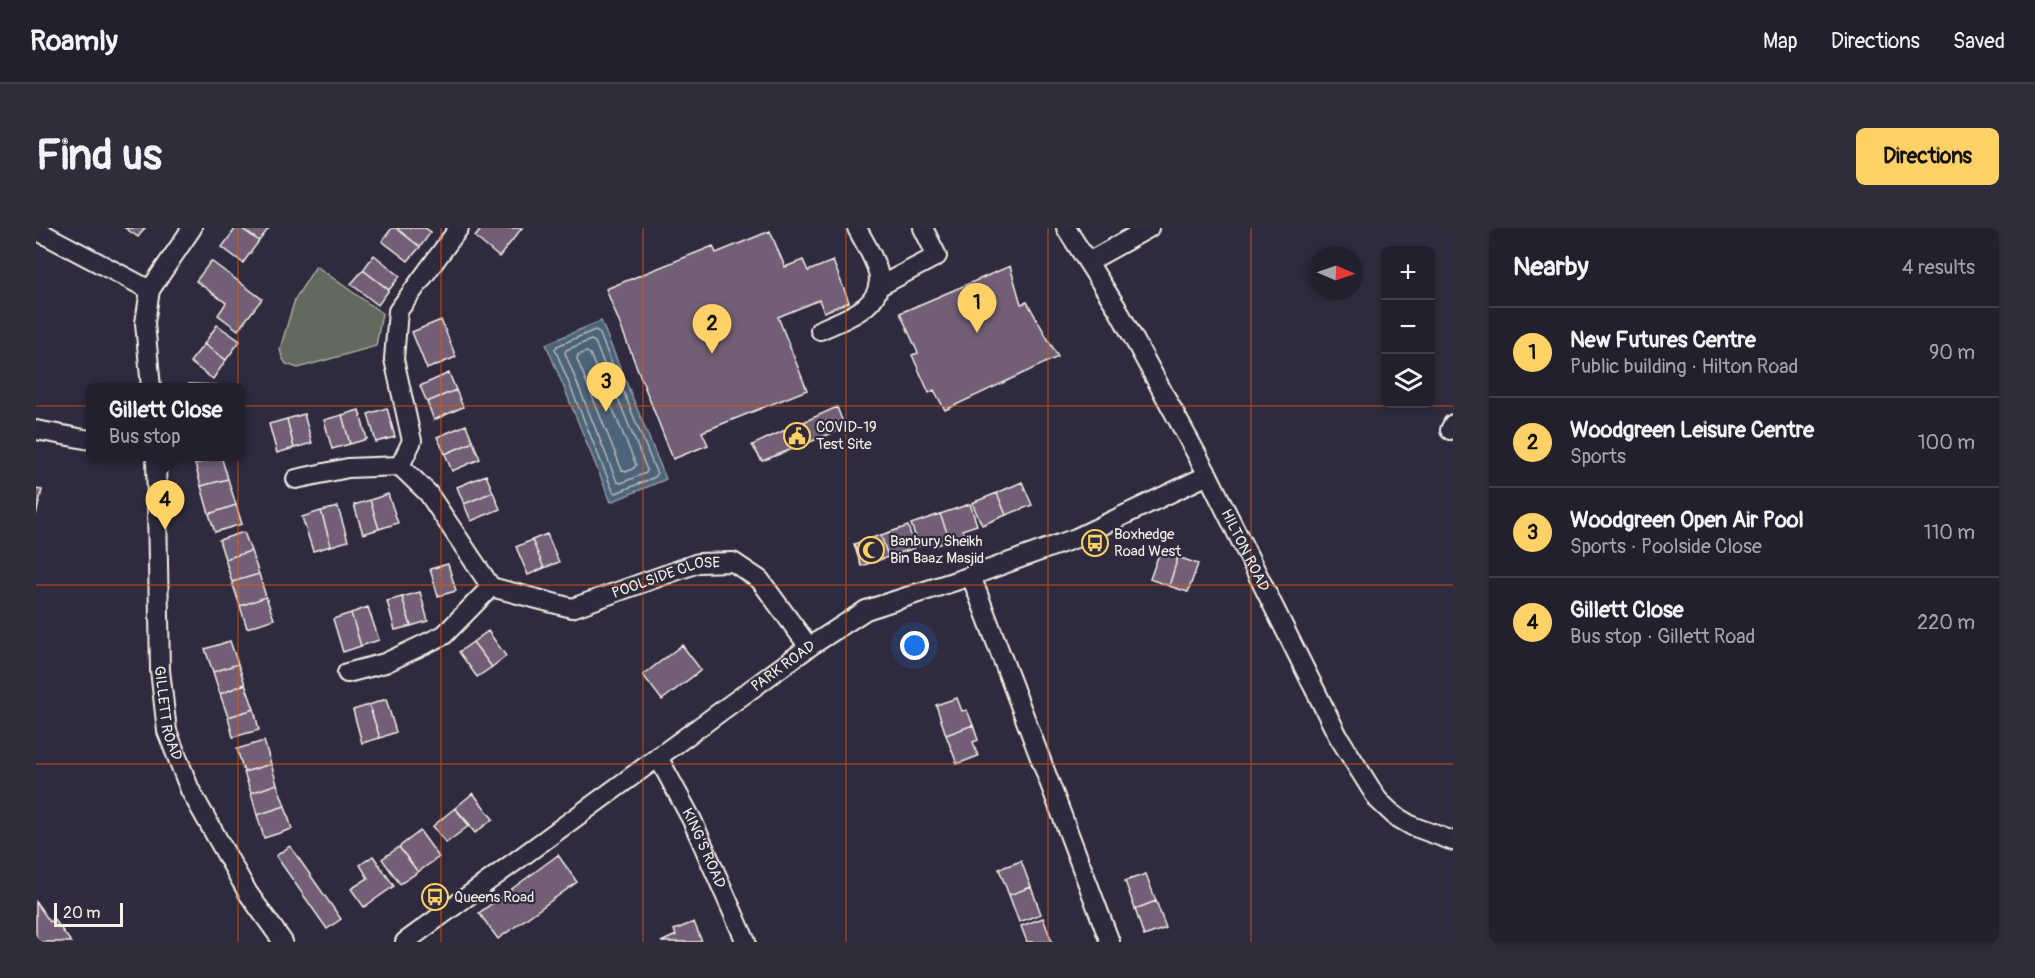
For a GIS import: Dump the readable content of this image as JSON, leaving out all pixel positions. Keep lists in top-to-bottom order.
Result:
{
  "streets": {
    "street": [
      "HILTON ROAD",
      "POOLSIDE CLOSE",
      "PARK ROAD",
      "GILLETT ROAD",
      "KING'S ROAD"
    ]
  },
  "crossings": [
    ["HILTON ROAD", "PARK ROAD"],
    ["POOLSIDE CLOSE", "PARK ROAD"],
    ["PARK ROAD", "KING'S ROAD"]
  ],
  "places": {
    "public building": ["COVID-19 Test Site"],
    "bus stop": ["Boxhedge Road West", "Queens Road"],
    "mosque": ["Banbury Sheikh Bin Baaz Masjid"]
  },
  "scale_bar": "20 m",
  "north": "right",
  "page": {
    "header": "Roamly",
    "nav": ["Map", "Directions", "Saved"],
    "buttons": "Directions",
    "title": "Find us",
    "heading": ["Nearby", "4 results"],
    "map_buttons": ["+", "−"],
    "pins": [
      "1",
      "2",
      "3",
      "4"
    ],
    "list": [
      {
        "mark": "1",
        "name": "New Futures Centre",
        "note": "Public building · Hilton Road",
        "value": "90 m"
      },
      {
        "mark": "2",
        "name": "Woodgreen Leisure Centre",
        "note": "Sports",
        "value": "100 m"
      },
      {
        "mark": "3",
        "name": "Woodgreen Open Air Pool",
        "note": "Sports · Poolside Close",
        "value": "110 m"
      },
      {
        "mark": "4",
        "name": "Gillett Close",
        "note": "Bus stop · Gillett Road",
        "value": "220 m"
      }
    ],
    "popup": ["Gillett Close", "Bus stop"],
    "scale": "20 m"
  }
}
